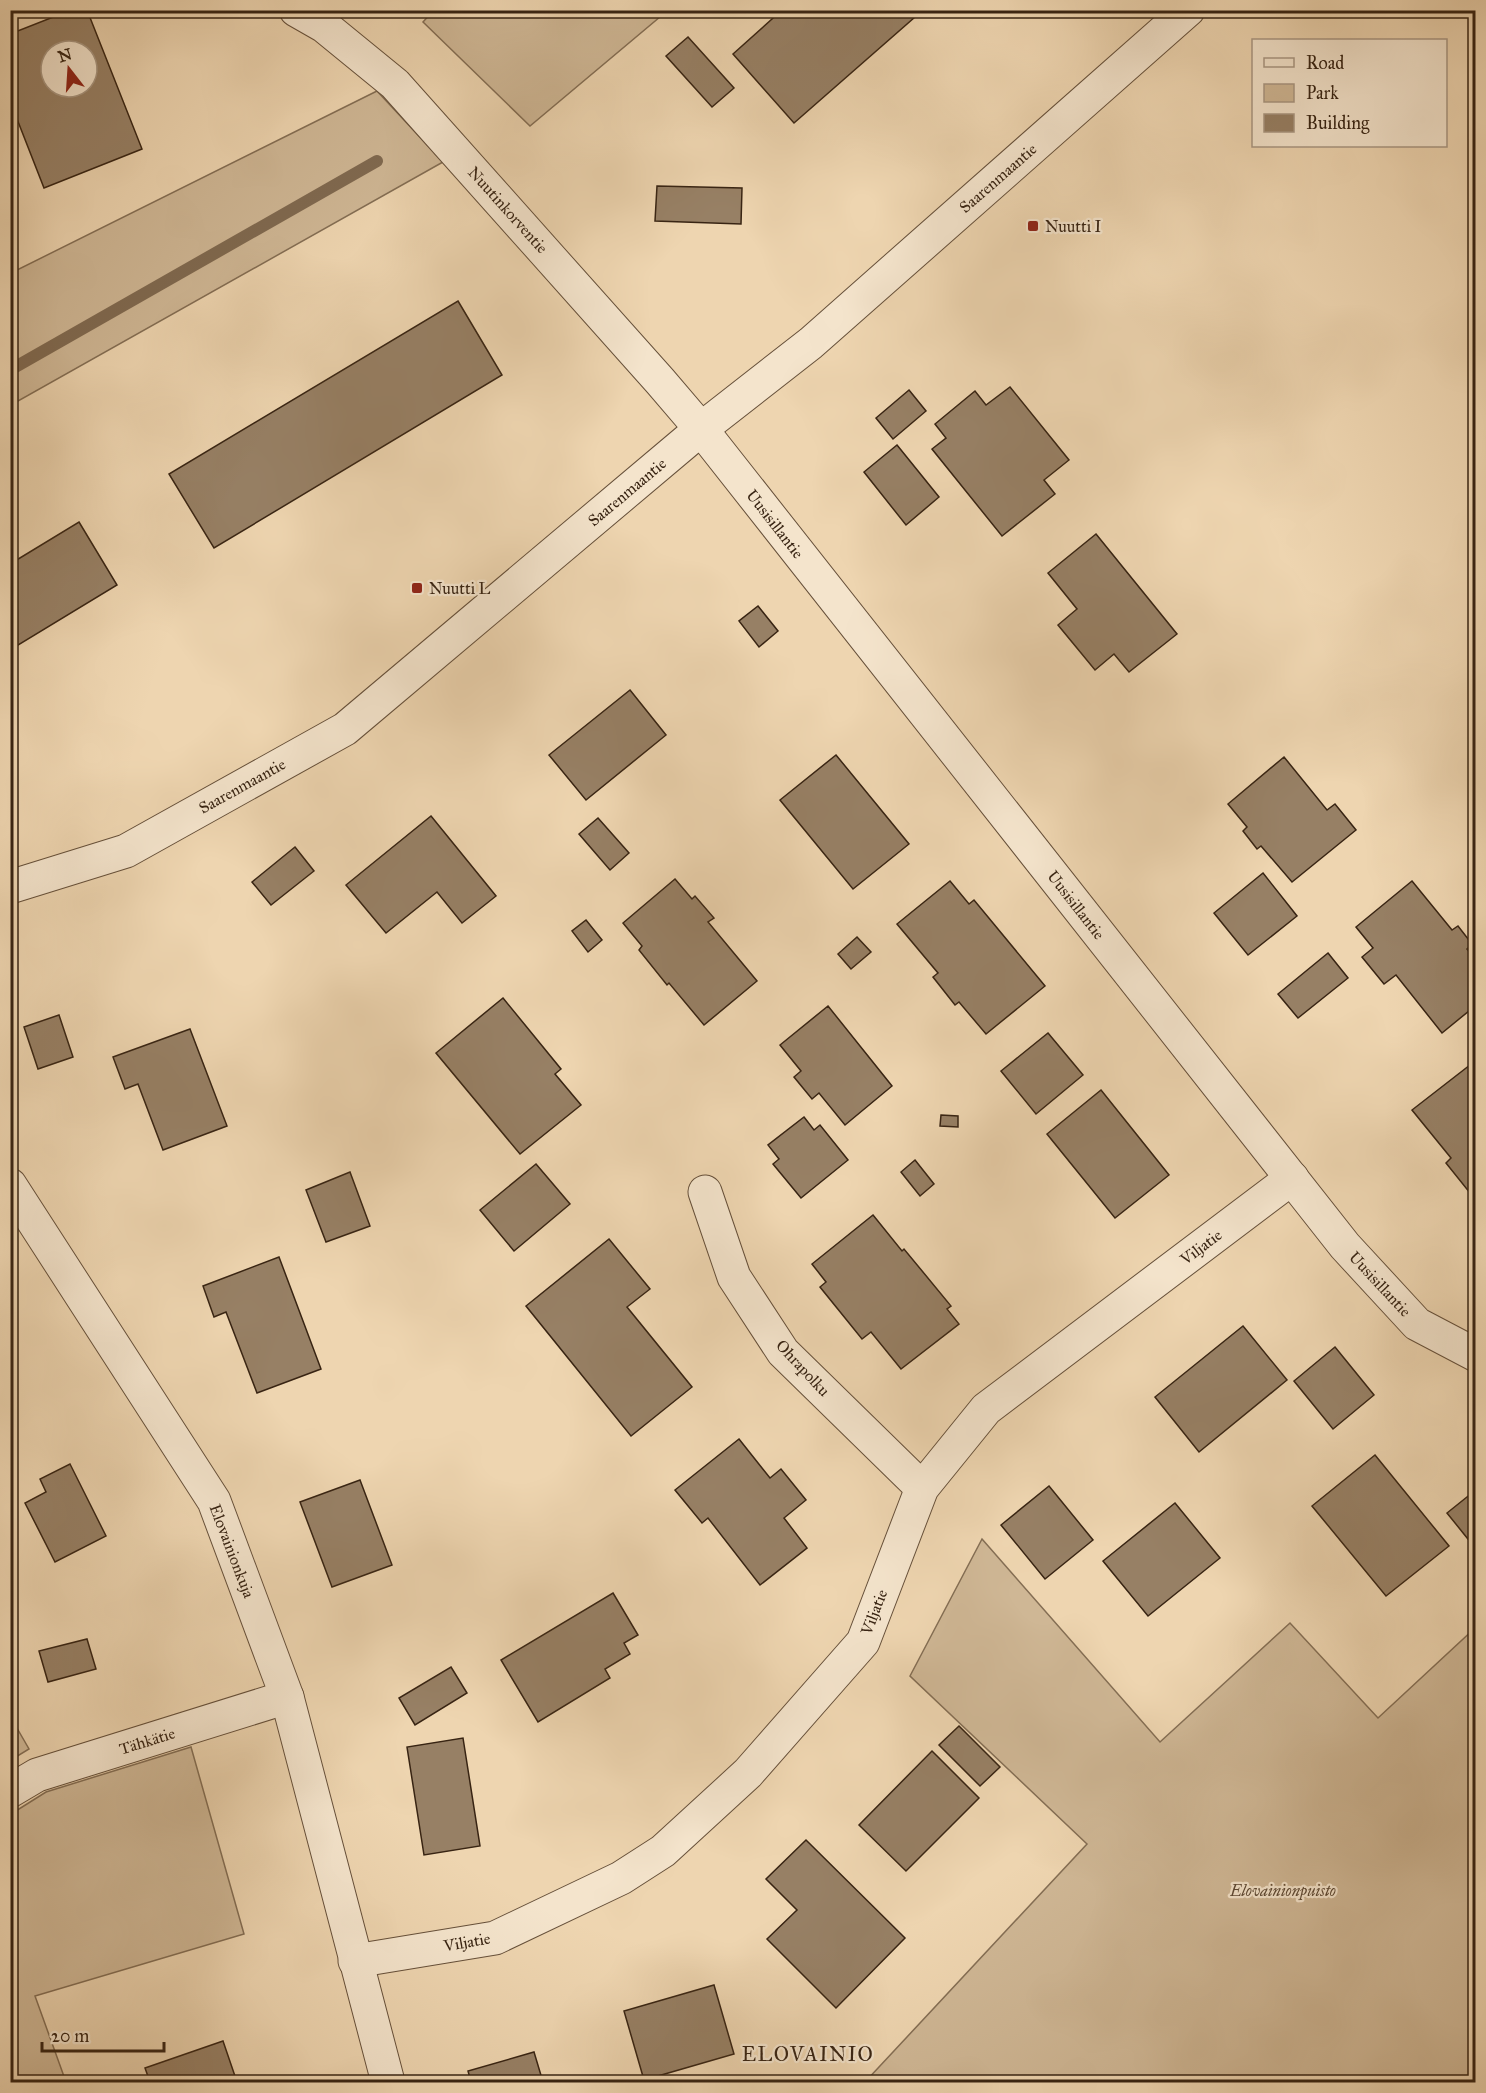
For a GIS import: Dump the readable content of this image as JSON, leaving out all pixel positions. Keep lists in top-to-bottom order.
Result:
{
  "streets": {
    "street": [
      "Saarenmaantie",
      "Nuutinkorventie",
      "Uusisillantie",
      "Viljatie",
      "Ohrapolku",
      "Elovainionkuja",
      "Tähkätie"
    ]
  },
  "crossings": [
    ["Saarenmaantie", "Nuutinkorventie"],
    ["Saarenmaantie", "Uusisillantie"],
    ["Nuutinkorventie", "Uusisillantie"],
    ["Uusisillantie", "Viljatie"],
    ["Viljatie", "Ohrapolku"],
    ["Viljatie", "Elovainionkuja"],
    ["Elovainionkuja", "Tähkätie"]
  ],
  "districts": ["ELOVAINIO"],
  "parks": ["Elovainionpuisto"],
  "places": {
    "transit": ["Nuutti I", "Nuutti L"]
  },
  "legend": ["Road", "Park", "Building"],
  "scale_bar": "20 m",
  "north": "top"
}
